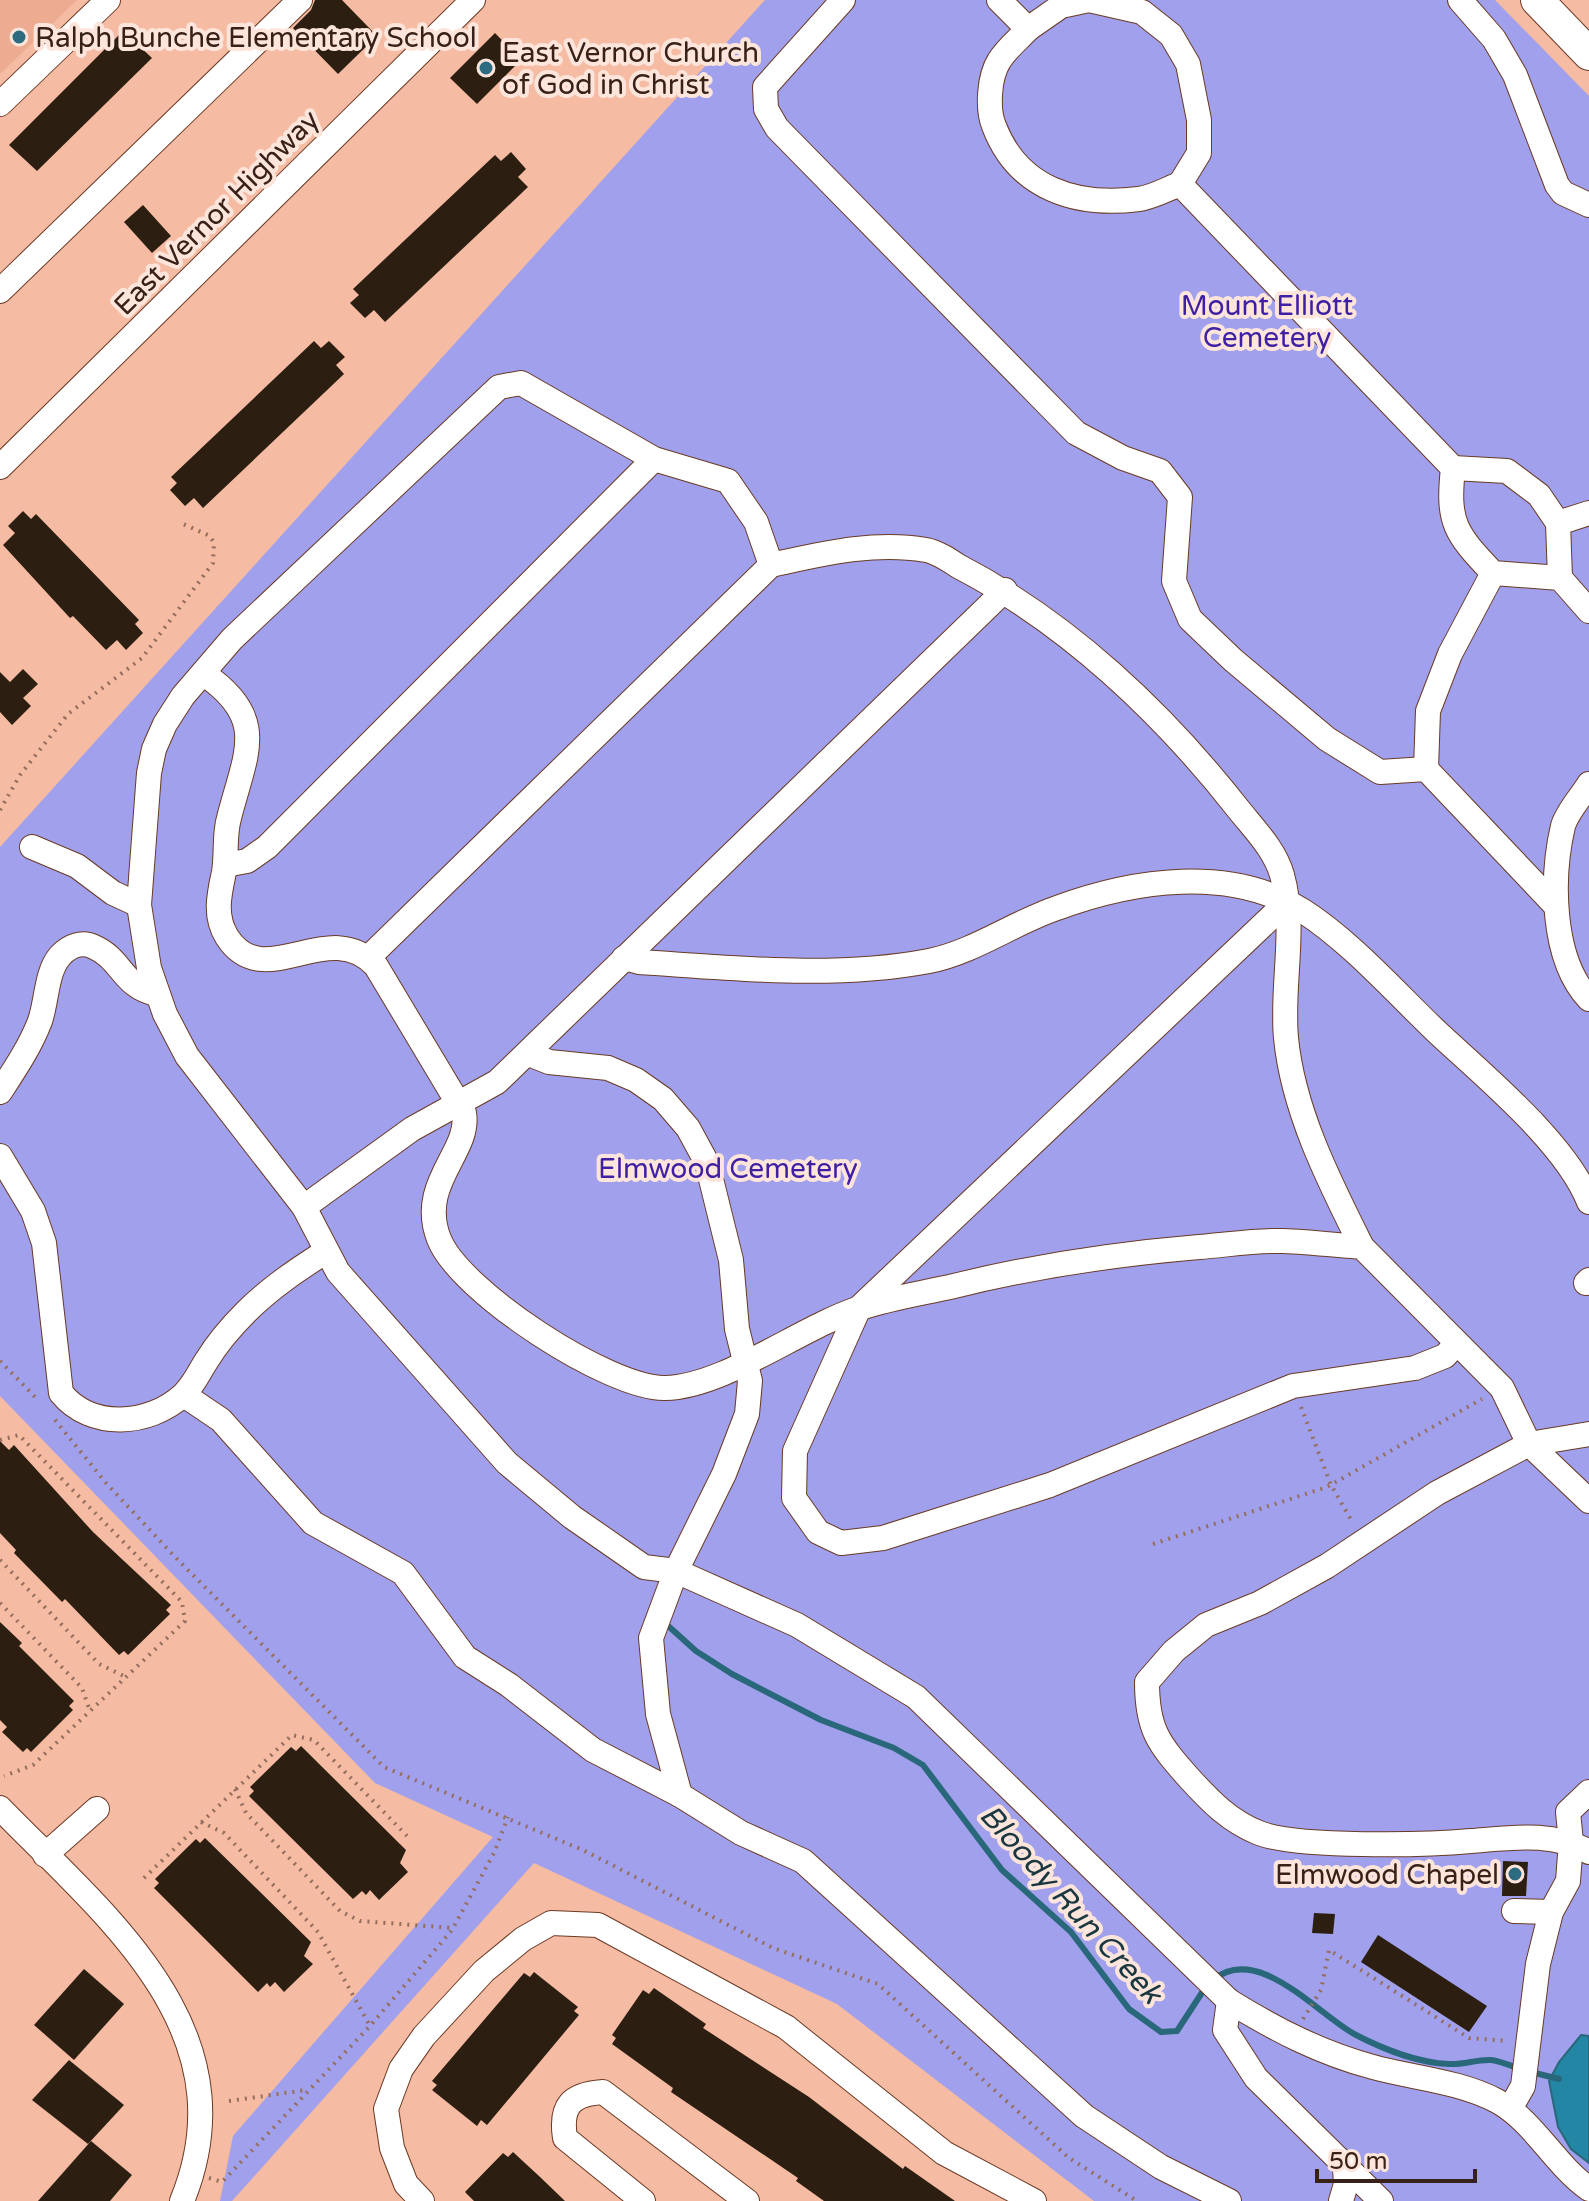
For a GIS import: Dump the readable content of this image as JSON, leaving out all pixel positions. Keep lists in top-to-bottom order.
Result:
{
  "streets": {
    "street": ["East Vernor Highway"]
  },
  "water": ["Bloody Run Creek"],
  "parks": ["Mount Elliott Cemetery", "Elmwood Cemetery"],
  "places": ["Ralph Bunche Elementary School", "East Vernor Church of God in Christ", "Elmwood Chapel"],
  "scale_bar": "50 m"
}
